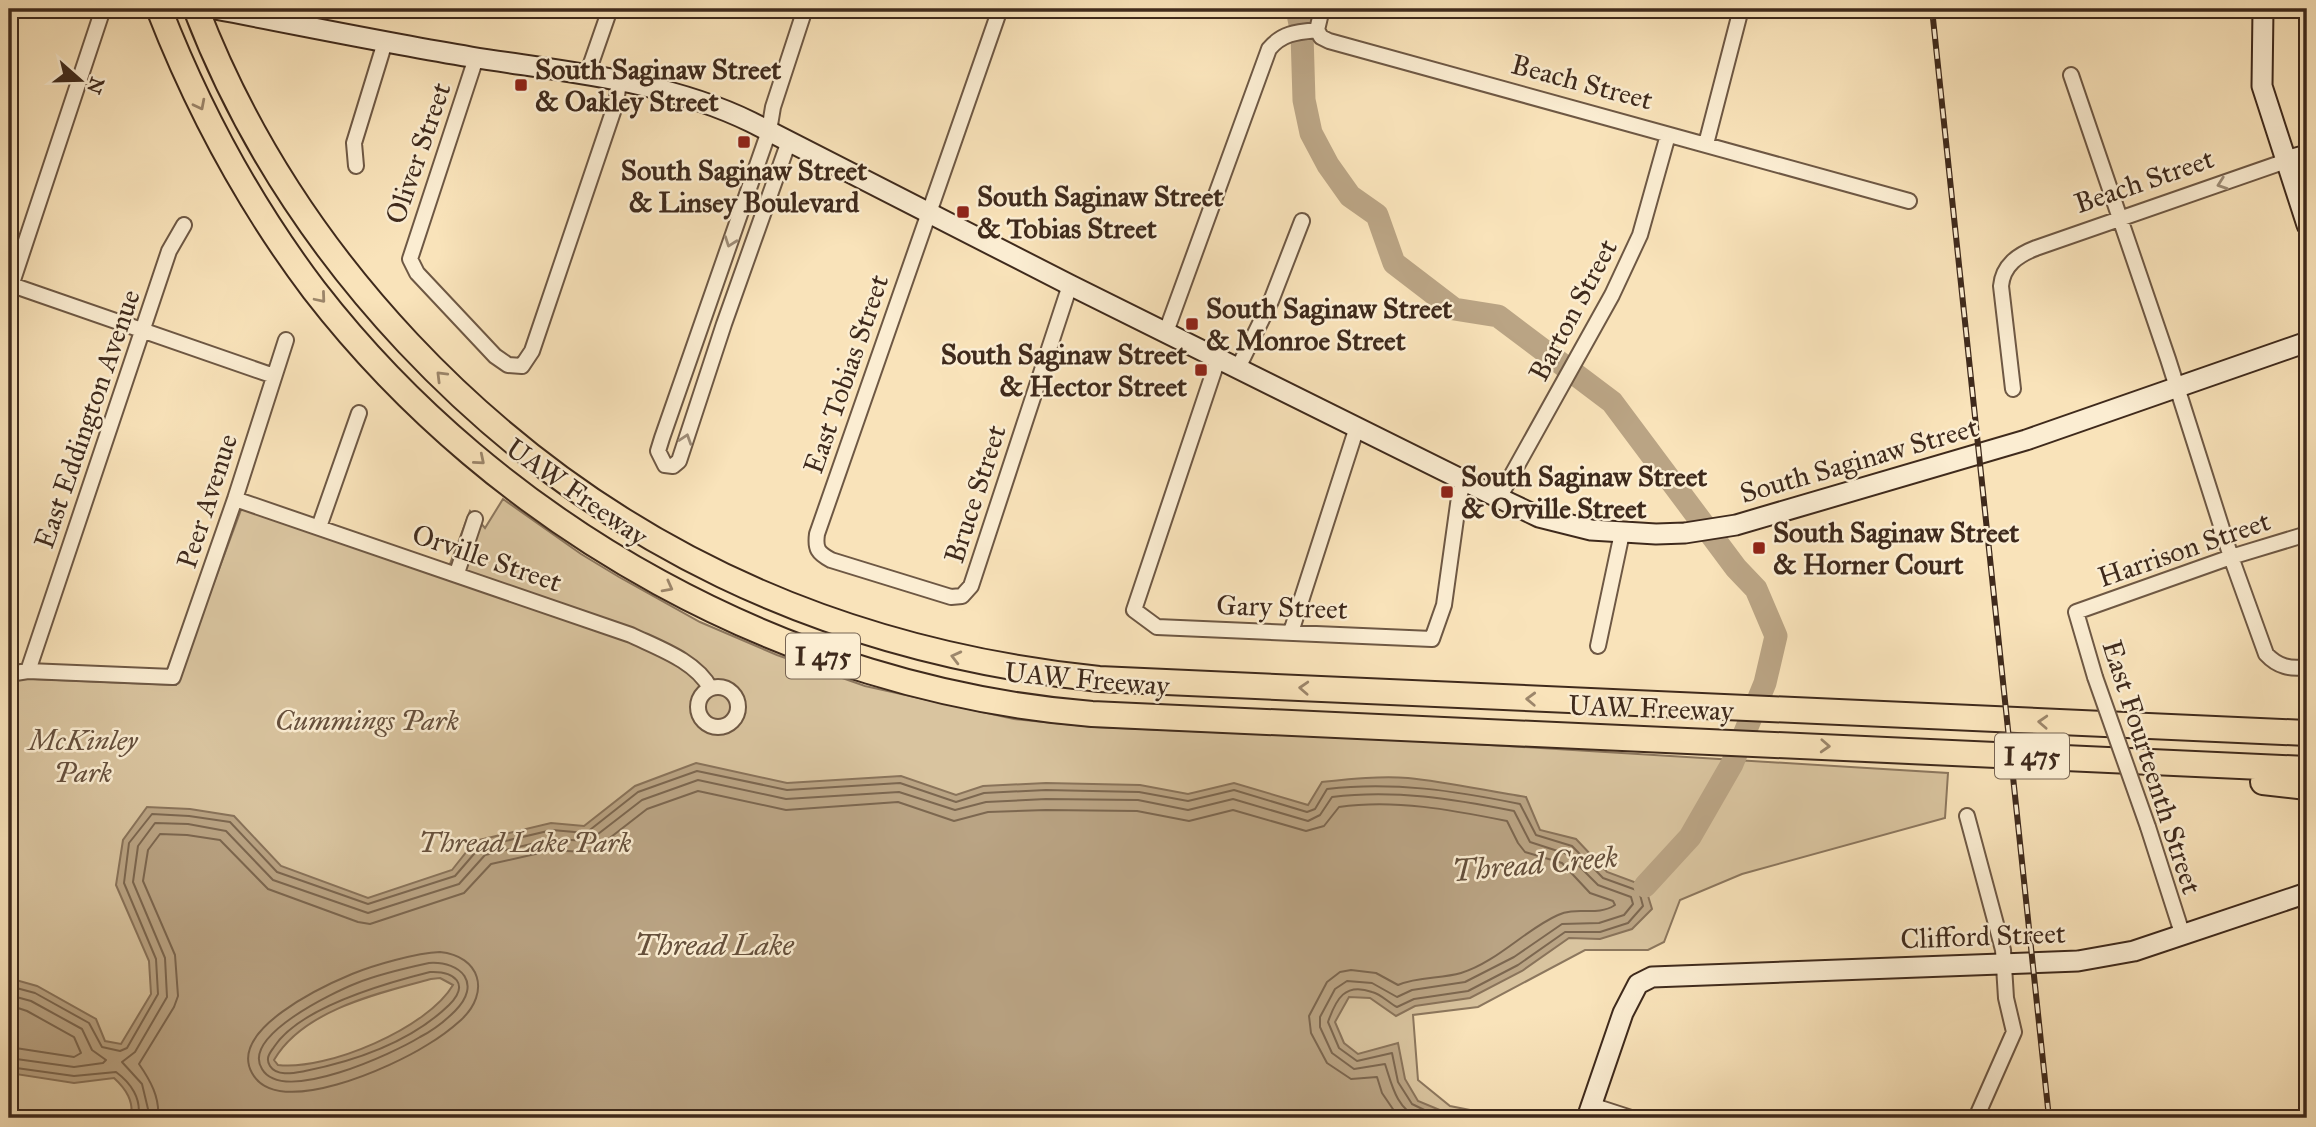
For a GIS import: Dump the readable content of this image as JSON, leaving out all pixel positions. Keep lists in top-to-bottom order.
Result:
{
  "streets": {
    "highway": ["UAW Freeway", "I 475"],
    "main road": ["Beach Street", "South Saginaw Street", "Clifford Street"],
    "street": [
      "Oliver Street",
      "Barton Street",
      "East Tobias Street",
      "East Eddington Avenue",
      "Bruce Street",
      "Peer Avenue",
      "Harrison Street",
      "Orville Street",
      "Gary Street",
      "East Fourteenth Street"
    ]
  },
  "crossings": [
    ["Beach Street", "Barton Street"],
    ["Oliver Street", "South Saginaw Street"],
    ["Barton Street", "South Saginaw Street"],
    ["East Tobias Street", "South Saginaw Street"],
    ["East Tobias Street", "Bruce Street"],
    ["East Eddington Avenue", "Peer Avenue"],
    ["South Saginaw Street", "Bruce Street"],
    ["South Saginaw Street", "Gary Street"],
    ["Peer Avenue", "Orville Street"],
    ["Harrison Street", "East Fourteenth Street"],
    ["East Fourteenth Street", "Clifford Street"]
  ],
  "water": ["Thread Creek", "Thread Lake"],
  "parks": ["Cummings Park", "McKinley Park", "Thread Lake Park"],
  "places": {
    "transit": [
      "South Saginaw Street & Oakley Street",
      "South Saginaw Street & Linsey Boulevard",
      "South Saginaw Street & Tobias Street",
      "South Saginaw Street & Monroe Street",
      "South Saginaw Street & Hector Street",
      "South Saginaw Street & Orville Street",
      "South Saginaw Street & Horner Court"
    ]
  },
  "north": "right"
}
